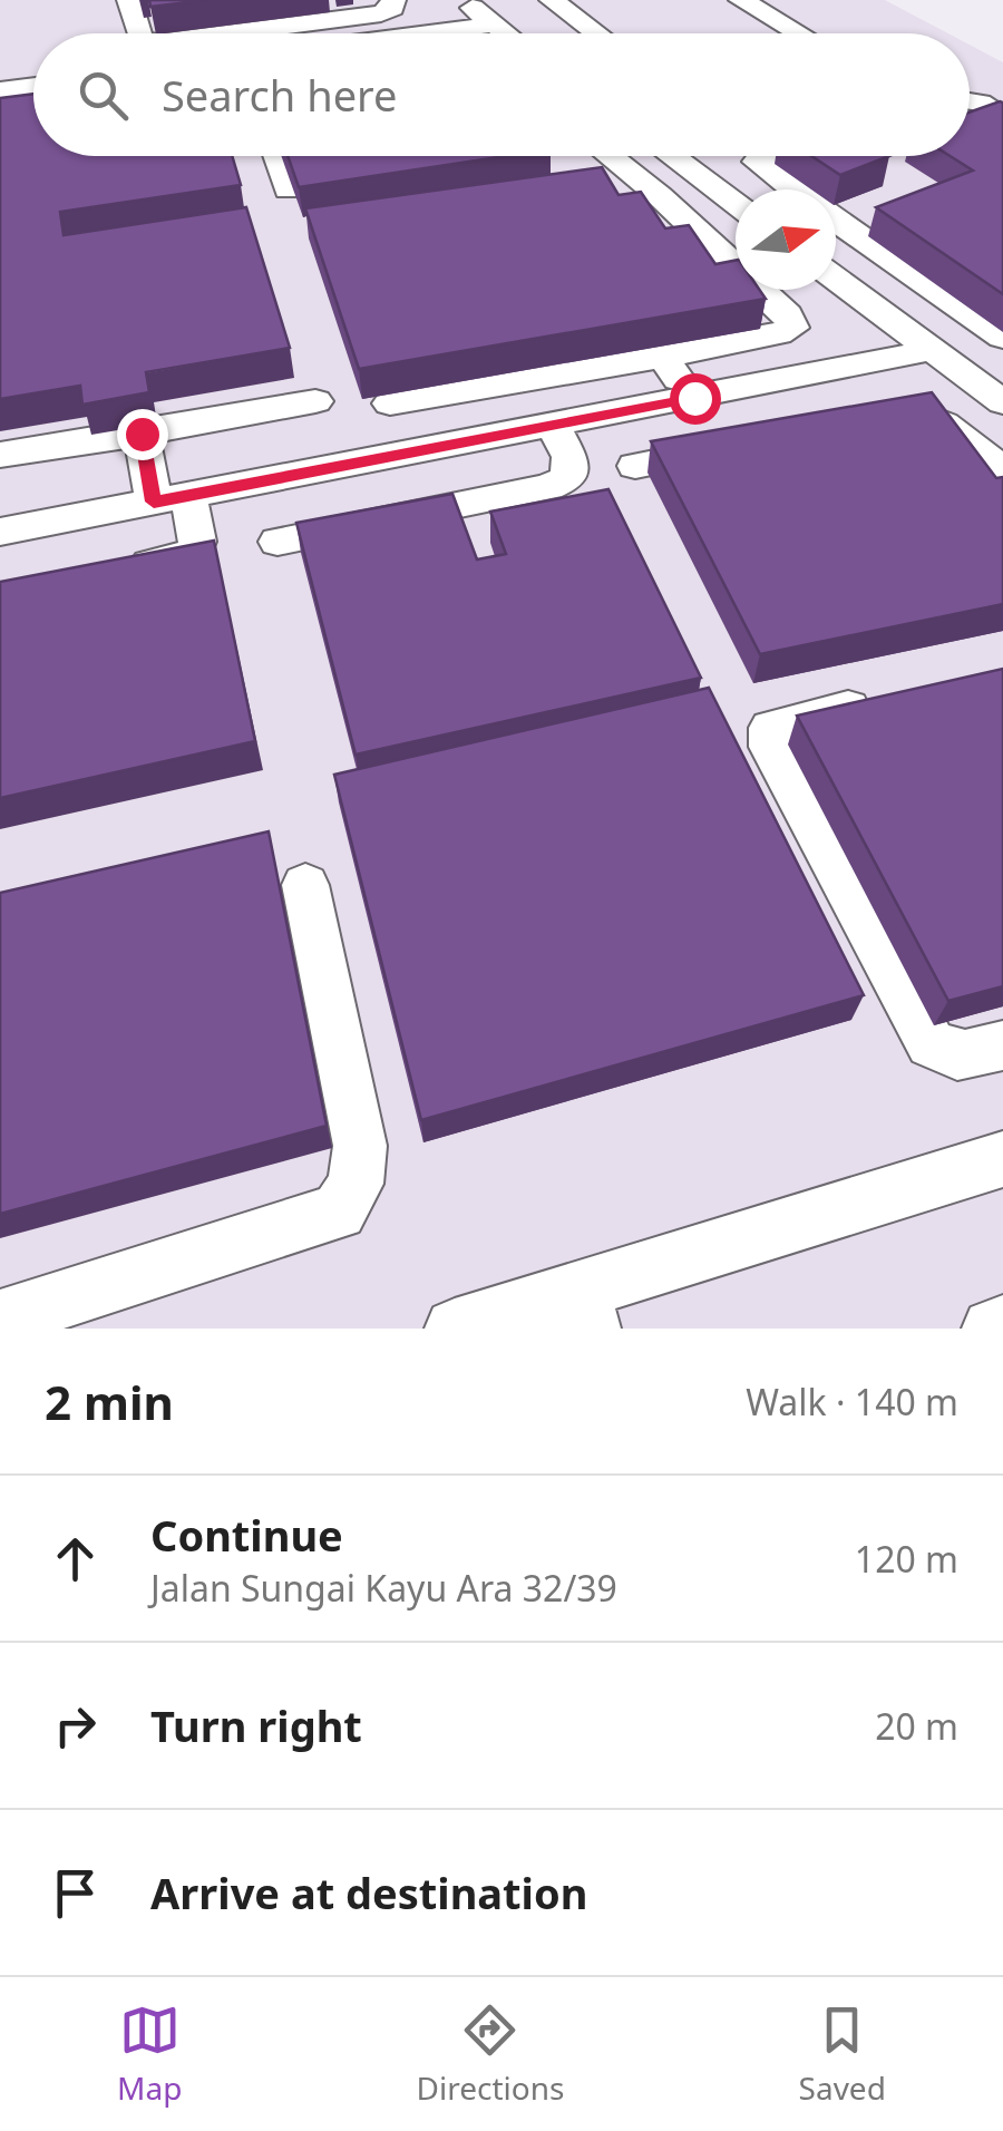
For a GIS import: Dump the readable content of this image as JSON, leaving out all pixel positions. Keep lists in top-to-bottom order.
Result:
{
  "north": "right",
  "page": {
    "search": "Search here",
    "heading": ["2 min", "Walk · 140 m"],
    "list": [
      ["Continue", "Jalan Sungai Kayu Ara 32/39", "120 m"],
      ["Turn right", "20 m"],
      "Arrive at destination"
    ],
    "nav": ["Map", "Directions", "Saved"]
  }
}
